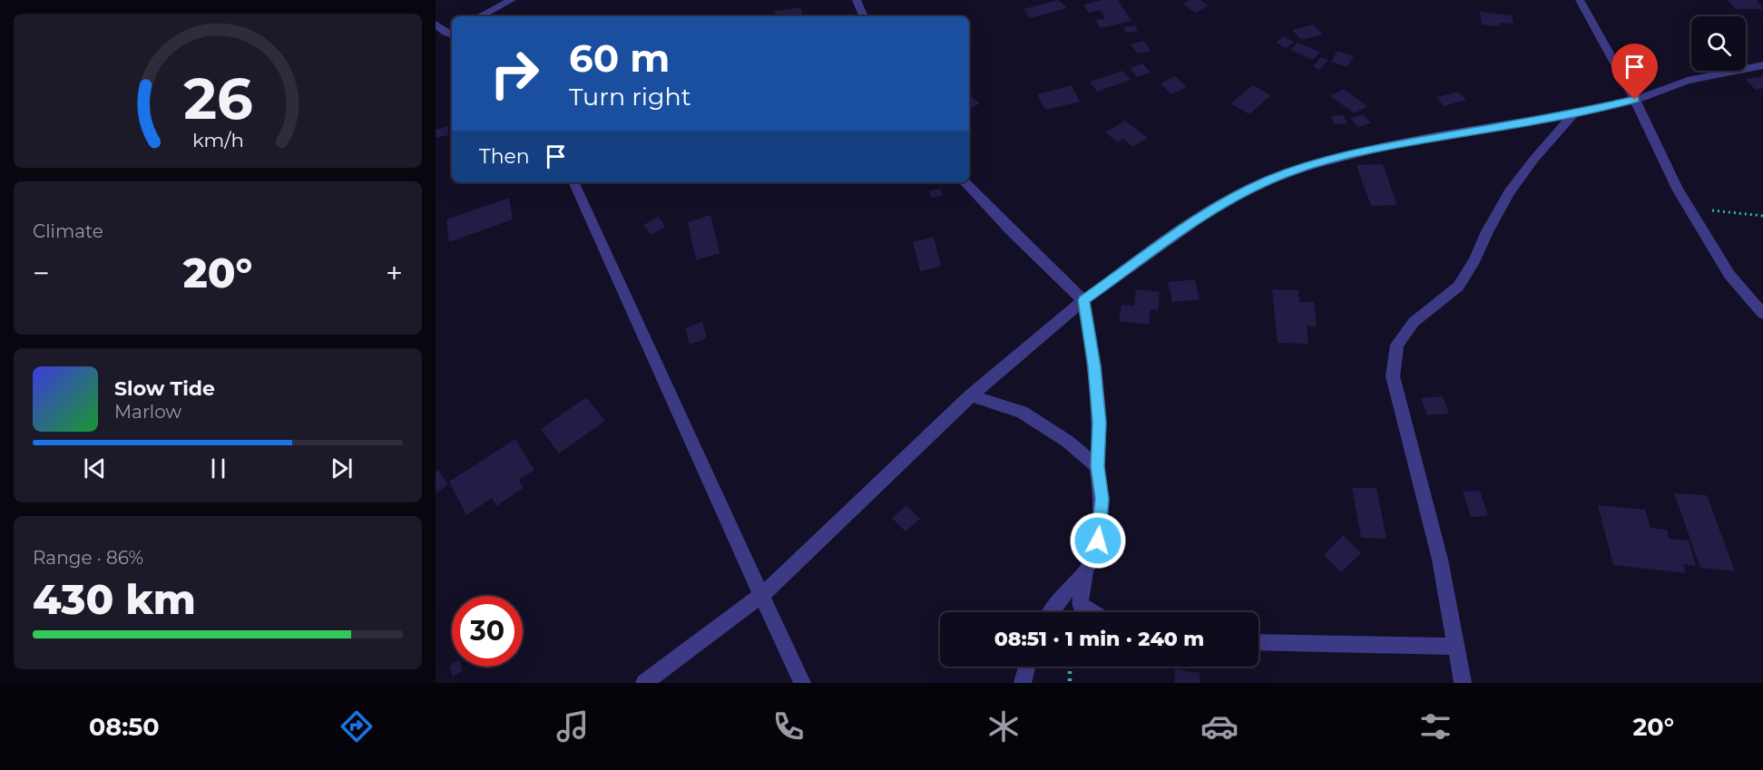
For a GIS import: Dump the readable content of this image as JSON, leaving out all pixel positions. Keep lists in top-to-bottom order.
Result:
{
  "page": {
    "turn": ["60 m", "Turn right"],
    "then": "Then",
    "tile": [
      "Climate",
      ["Range · 86%", "430 km"]
    ],
    "heat": ["−", "20°", "+"],
    "song": ["Slow Tide", "Marlow"],
    "limit": "30",
    "trip": "08:51 · 1 min · 240 m",
    "tabs": ["08:50", "20°"],
    "gauge": ["26", "km/h"]
  }
}
